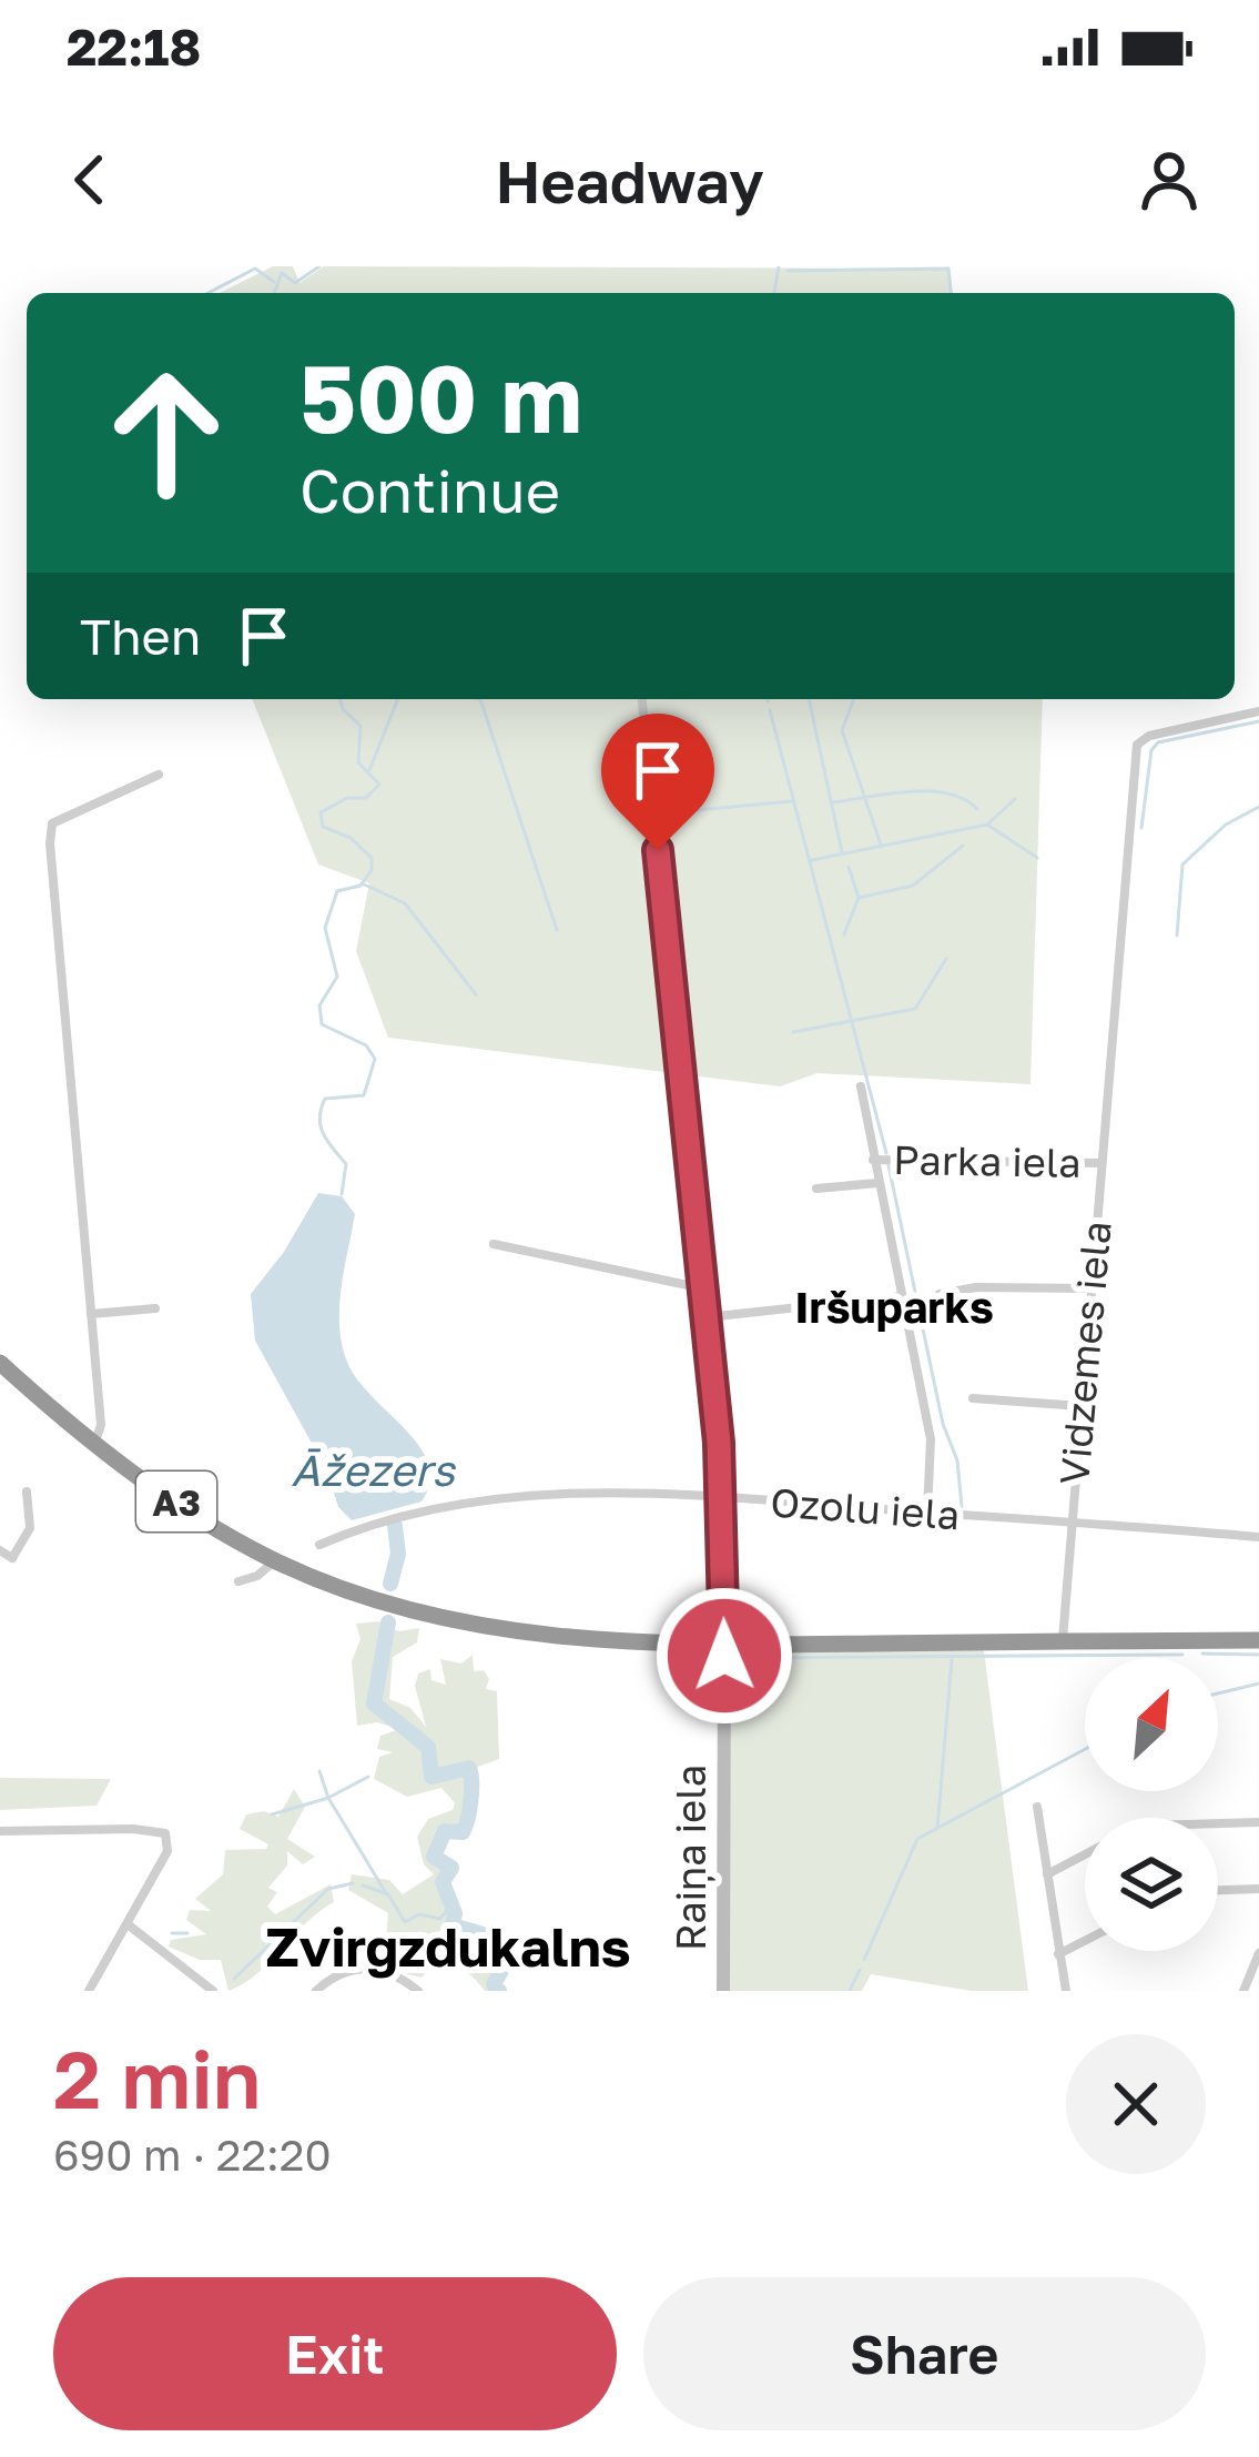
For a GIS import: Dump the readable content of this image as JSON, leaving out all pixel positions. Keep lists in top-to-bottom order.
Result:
{
  "streets": {
    "highway": ["A3"],
    "street": [
      "Parka iela",
      "Vidzemes iela",
      "Ozolu iela",
      "Raiņa iela"
    ]
  },
  "crossings": [
    ["Parka iela", "Vidzemes iela"],
    ["Vidzemes iela", "A3"],
    ["Vidzemes iela", "Ozolu iela"],
    ["A3", "Raiņa iela"]
  ],
  "districts": ["Iršuparks", "Zvirgzdukalns"],
  "water": ["Āžezers"],
  "north": "top right",
  "page": {
    "status": "22:18",
    "header": "Headway",
    "turn": ["500 m", "Continue"],
    "then": "Then",
    "heading": ["2 min", "690 m · 22:20"],
    "buttons": ["Exit", "Share"]
  }
}
